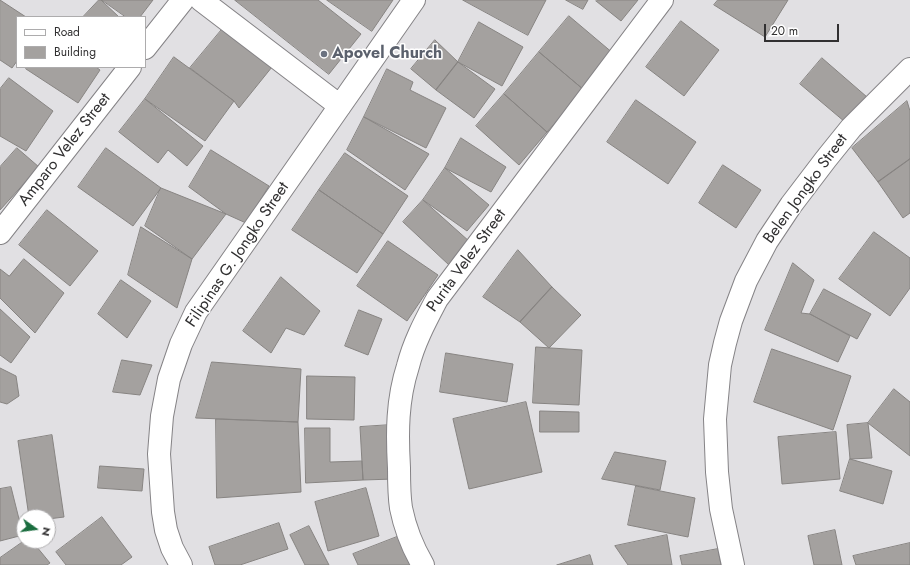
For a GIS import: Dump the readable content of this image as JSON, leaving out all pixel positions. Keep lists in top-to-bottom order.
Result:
{
  "streets": {
    "street": [
      "Amparo Velez Street",
      "Belen Jongko Street",
      "Filipinas G. Jongko Street",
      "Purita Velez Street"
    ]
  },
  "places": ["Apovel Church"],
  "legend": ["Road", "Building"],
  "scale_bar": "20 m",
  "north": "right"
}
